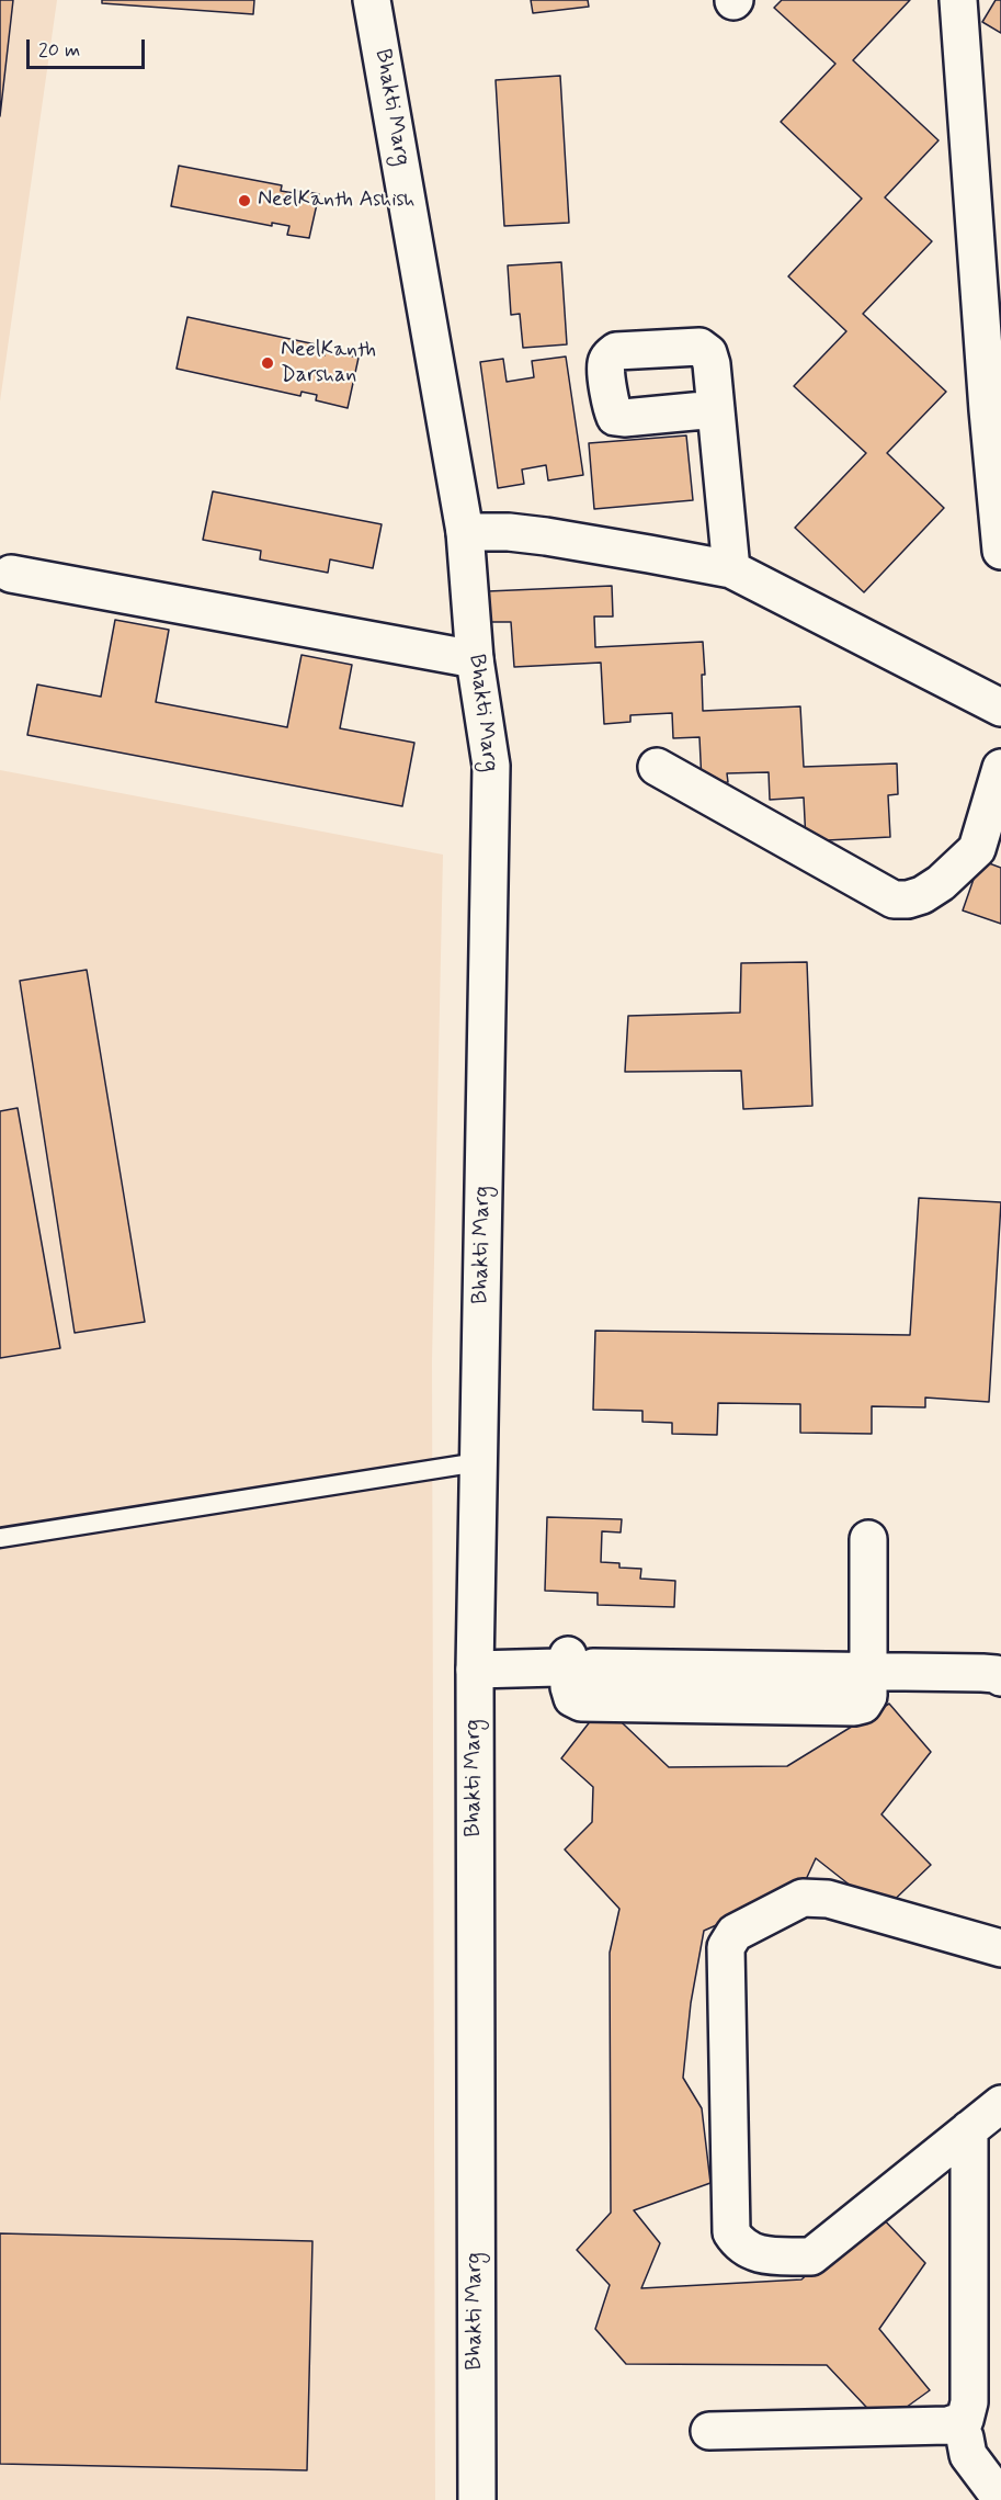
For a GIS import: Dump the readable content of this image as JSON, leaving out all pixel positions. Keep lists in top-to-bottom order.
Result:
{
  "streets": {
    "street": ["Bhakti Marg"]
  },
  "places": ["NeelKanth Ashish", "NeelKanth Darshan"],
  "scale_bar": "20 m"
}
